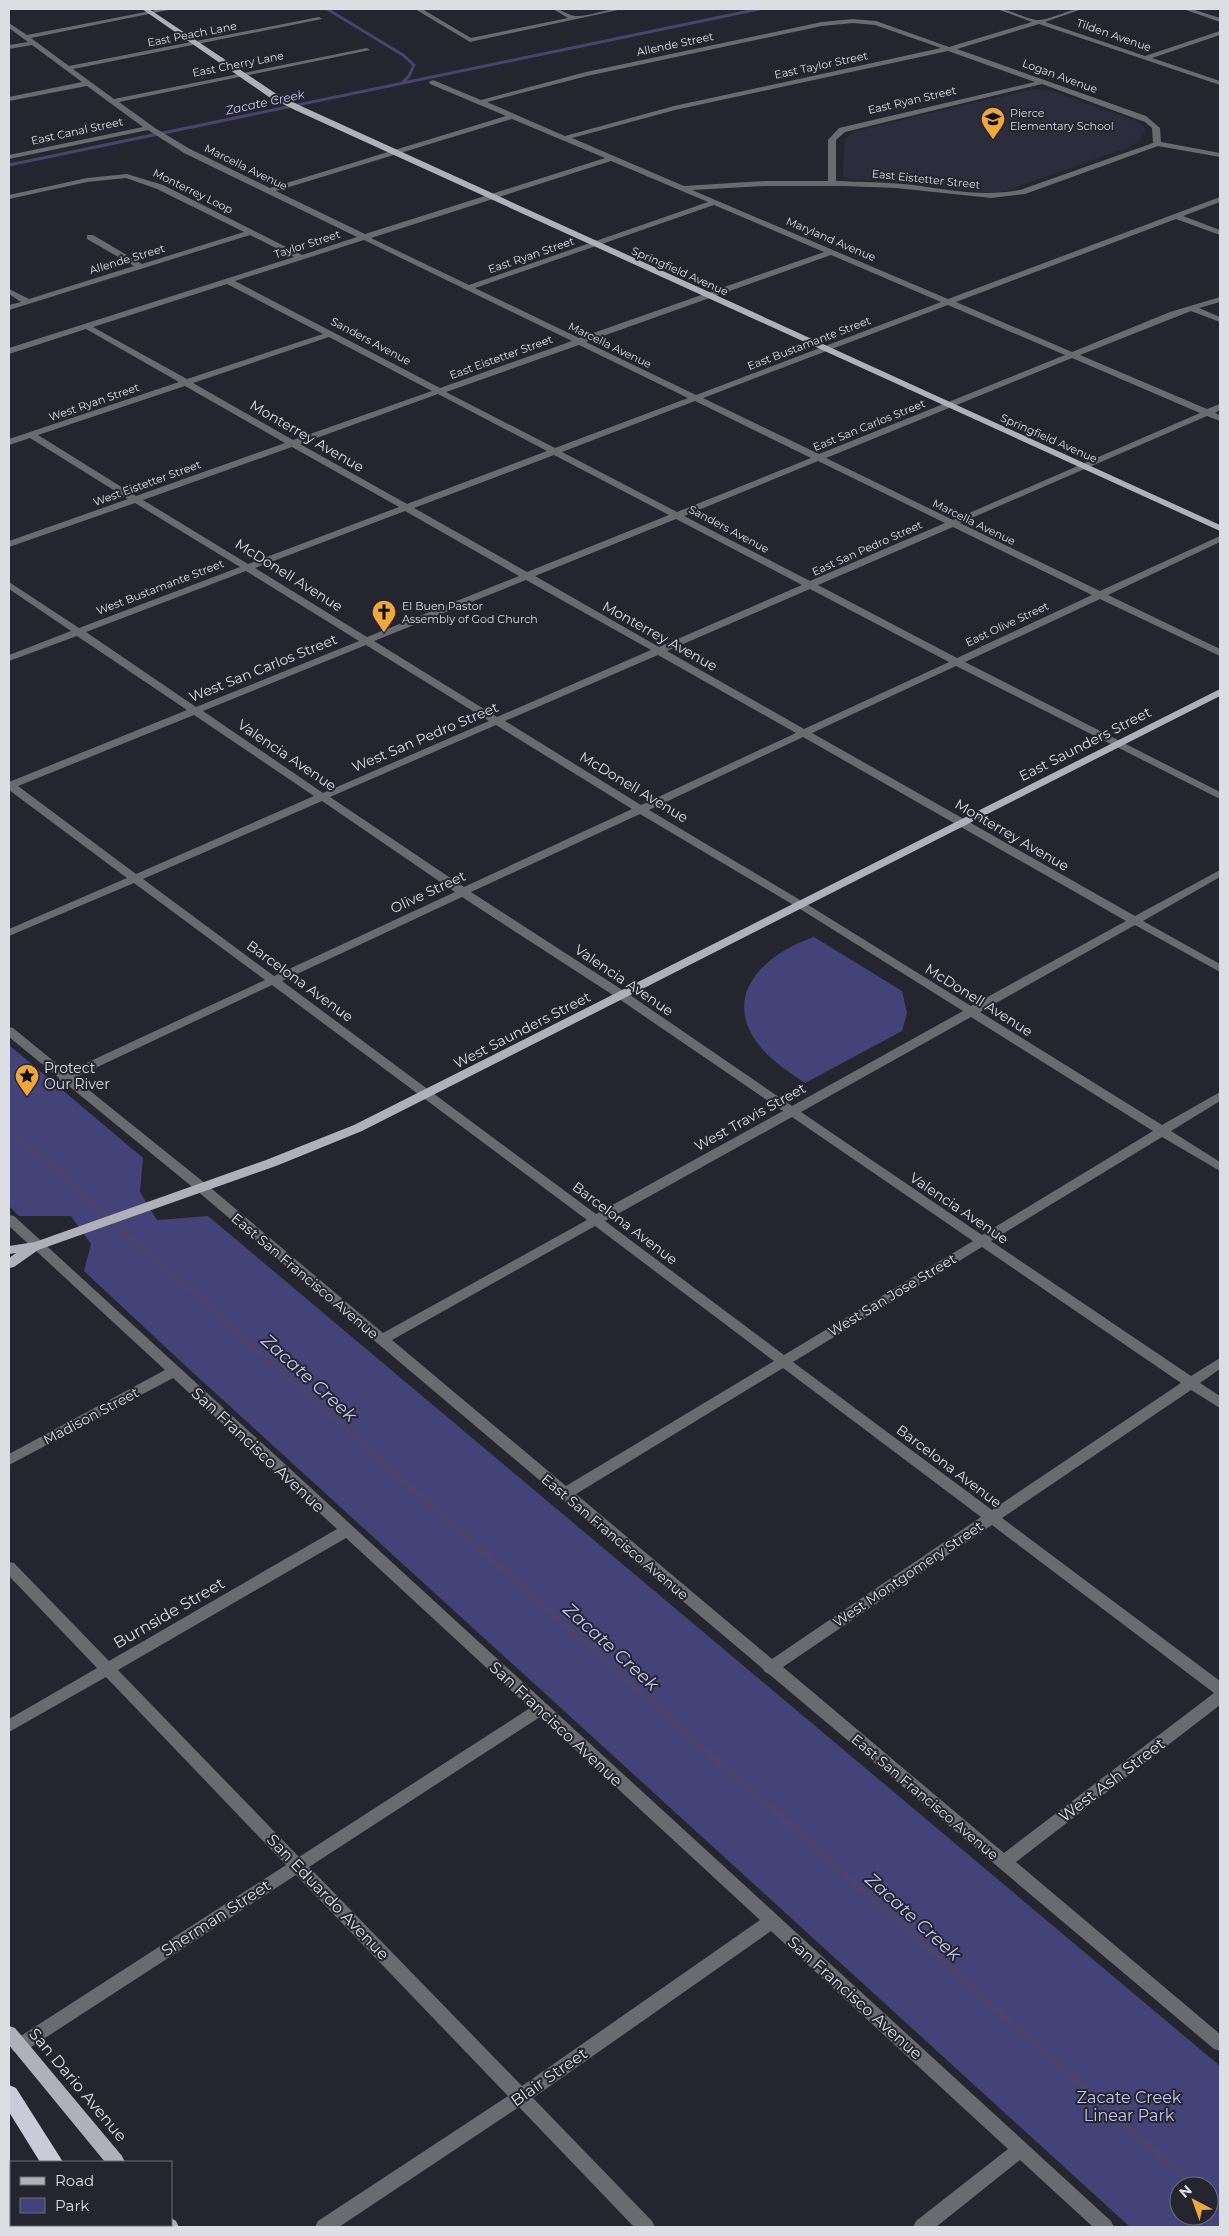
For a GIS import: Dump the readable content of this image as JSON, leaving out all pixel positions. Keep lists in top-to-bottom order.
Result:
{
  "streets": {
    "main road": [
      "Springfield Avenue",
      "East Saunders Street",
      "West Saunders Street",
      "San Dario Avenue"
    ],
    "street": [
      "East Peach Lane",
      "Tilden Avenue",
      "Allende Street",
      "East Cherry Lane",
      "East Taylor Street",
      "Logan Avenue",
      "East Ryan Street",
      "East Canal Street",
      "Marcella Avenue",
      "East Eistetter Street",
      "Monterrey Loop",
      "Maryland Avenue",
      "Taylor Street",
      "Sanders Avenue",
      "East Bustamante Street",
      "West Ryan Street",
      "East San Carlos Street",
      "Monterrey Avenue",
      "West Eistetter Street",
      "East San Pedro Street",
      "McDonell Avenue",
      "West Bustamante Street",
      "East Olive Street",
      "West San Carlos Street",
      "West San Pedro Street",
      "Valencia Avenue",
      "Olive Street",
      "Barcelona Avenue",
      "West Travis Street",
      "East San Francisco Avenue",
      "West San Jose Street",
      "Madison Street",
      "San Francisco Avenue",
      "West Montgomery Street",
      "Burnside Street",
      "West Ash Street",
      "San Eduardo Avenue",
      "Sherman Street",
      "Blair Street"
    ]
  },
  "crossings": [
    ["East Peach Lane", "Marcella Avenue"],
    ["East Peach Lane", "Springfield Avenue"],
    ["Tilden Avenue", "East Taylor Street"],
    ["Allende Street", "Logan Avenue"],
    ["Allende Street", "Monterrey Loop"],
    ["Allende Street", "Maryland Avenue"],
    ["East Cherry Lane", "Marcella Avenue"],
    ["East Cherry Lane", "Springfield Avenue"],
    ["East Taylor Street", "Logan Avenue"],
    ["East Taylor Street", "Maryland Avenue"],
    ["Logan Avenue", "East Ryan Street"],
    ["Logan Avenue", "East Eistetter Street"],
    ["East Ryan Street", "Marcella Avenue"],
    ["East Ryan Street", "East Eistetter Street"],
    ["East Ryan Street", "Maryland Avenue"],
    ["East Ryan Street", "Springfield Avenue"],
    ["East Canal Street", "Marcella Avenue"],
    ["Marcella Avenue", "East Eistetter Street"],
    ["Marcella Avenue", "Taylor Street"],
    ["Marcella Avenue", "East Bustamante Street"],
    ["Marcella Avenue", "East San Carlos Street"],
    ["Marcella Avenue", "East San Pedro Street"],
    ["Marcella Avenue", "East Olive Street"],
    ["East Eistetter Street", "Maryland Avenue"],
    ["East Eistetter Street", "Springfield Avenue"],
    ["East Eistetter Street", "Sanders Avenue"],
    ["East Eistetter Street", "Monterrey Avenue"],
    ["East Eistetter Street", "West Eistetter Street"],
    ["Monterrey Loop", "Taylor Street"],
    ["Maryland Avenue", "Taylor Street"],
    ["Maryland Avenue", "East Bustamante Street"],
    ["Maryland Avenue", "East San Carlos Street"],
    ["Maryland Avenue", "East San Pedro Street"],
    ["Taylor Street", "Springfield Avenue"],
    ["Taylor Street", "Sanders Avenue"],
    ["Taylor Street", "Monterrey Avenue"],
    ["Springfield Avenue", "East Bustamante Street"],
    ["Springfield Avenue", "East San Carlos Street"],
    ["Springfield Avenue", "East San Pedro Street"],
    ["Sanders Avenue", "East Bustamante Street"],
    ["Sanders Avenue", "East San Carlos Street"],
    ["Sanders Avenue", "East San Pedro Street"],
    ["Sanders Avenue", "East Olive Street"],
    ["Sanders Avenue", "East Saunders Street"],
    ["East Bustamante Street", "Monterrey Avenue"],
    ["East Bustamante Street", "West Bustamante Street"],
    ["West Ryan Street", "Monterrey Avenue"],
    ["West Ryan Street", "McDonell Avenue"],
    ["East San Carlos Street", "Monterrey Avenue"],
    ["East San Carlos Street", "West San Carlos Street"],
    ["Monterrey Avenue", "West Eistetter Street"],
    ["Monterrey Avenue", "East San Pedro Street"],
    ["Monterrey Avenue", "West Bustamante Street"],
    ["Monterrey Avenue", "East Olive Street"],
    ["Monterrey Avenue", "West San Carlos Street"],
    ["Monterrey Avenue", "West San Pedro Street"],
    ["Monterrey Avenue", "East Saunders Street"],
    ["Monterrey Avenue", "Olive Street"],
    ["Monterrey Avenue", "West Saunders Street"],
    ["Monterrey Avenue", "West Travis Street"],
    ["West Eistetter Street", "McDonell Avenue"],
    ["East San Pedro Street", "West San Pedro Street"],
    ["McDonell Avenue", "West Bustamante Street"],
    ["McDonell Avenue", "West San Carlos Street"],
    ["McDonell Avenue", "West San Pedro Street"],
    ["McDonell Avenue", "Olive Street"],
    ["McDonell Avenue", "West Saunders Street"],
    ["McDonell Avenue", "West Travis Street"],
    ["McDonell Avenue", "West San Jose Street"],
    ["West Bustamante Street", "Valencia Avenue"],
    ["East Olive Street", "Olive Street"],
    ["West San Carlos Street", "Valencia Avenue"],
    ["West San Carlos Street", "Barcelona Avenue"],
    ["West San Pedro Street", "Valencia Avenue"],
    ["West San Pedro Street", "Barcelona Avenue"],
    ["East Saunders Street", "West Saunders Street"],
    ["Valencia Avenue", "Olive Street"],
    ["Valencia Avenue", "West Saunders Street"],
    ["Valencia Avenue", "West Travis Street"],
    ["Valencia Avenue", "West San Jose Street"],
    ["Valencia Avenue", "West Montgomery Street"],
    ["Olive Street", "Barcelona Avenue"],
    ["Olive Street", "East San Francisco Avenue"],
    ["Barcelona Avenue", "West Saunders Street"],
    ["Barcelona Avenue", "West Travis Street"],
    ["Barcelona Avenue", "West San Jose Street"],
    ["Barcelona Avenue", "West Montgomery Street"],
    ["West Saunders Street", "East San Francisco Avenue"],
    ["West Saunders Street", "San Francisco Avenue"],
    ["West Travis Street", "East San Francisco Avenue"],
    ["East San Francisco Avenue", "West San Jose Street"],
    ["East San Francisco Avenue", "West Montgomery Street"],
    ["East San Francisco Avenue", "West Ash Street"],
    ["Madison Street", "San Francisco Avenue"],
    ["San Francisco Avenue", "Burnside Street"],
    ["San Francisco Avenue", "Sherman Street"],
    ["San Francisco Avenue", "Blair Street"],
    ["Burnside Street", "San Eduardo Avenue"],
    ["San Eduardo Avenue", "Sherman Street"],
    ["San Eduardo Avenue", "Blair Street"],
    ["Sherman Street", "San Dario Avenue"]
  ],
  "water": ["Zacate Creek"],
  "parks": ["Zacate Creek Linear Park"],
  "places": {
    "school or university": ["Pierce Elementary School"],
    "church": ["El Buen Pastor Assembly of God Church"],
    "place": ["Protect Our River"]
  },
  "legend": ["Road", "Park"],
  "north": "top left"
}
